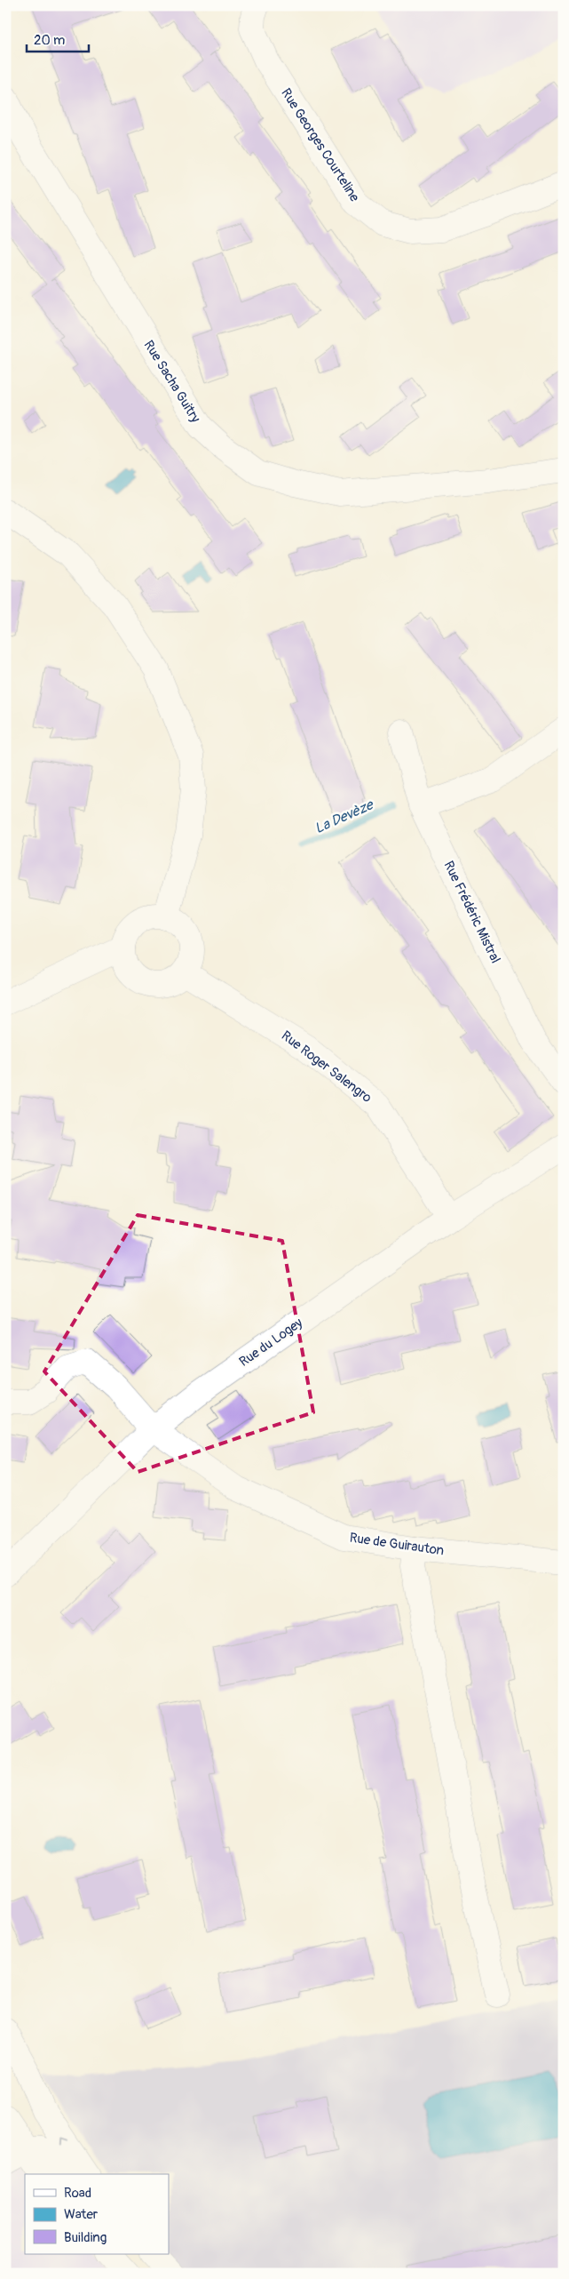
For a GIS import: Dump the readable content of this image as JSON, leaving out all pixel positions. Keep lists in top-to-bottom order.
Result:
{
  "streets": {
    "street": [
      "Rue Georges Courteline",
      "Rue Sacha Guitry",
      "Rue Frédéric Mistral",
      "Rue Roger Salengro",
      "Rue du Logey",
      "Rue de Guirauton"
    ]
  },
  "crossings": [
    ["Rue Roger Salengro", "Rue du Logey"],
    ["Rue du Logey", "Rue de Guirauton"]
  ],
  "water": ["La Devèze"],
  "legend": ["Road", "Water", "Building"],
  "scale_bar": "20 m"
}
